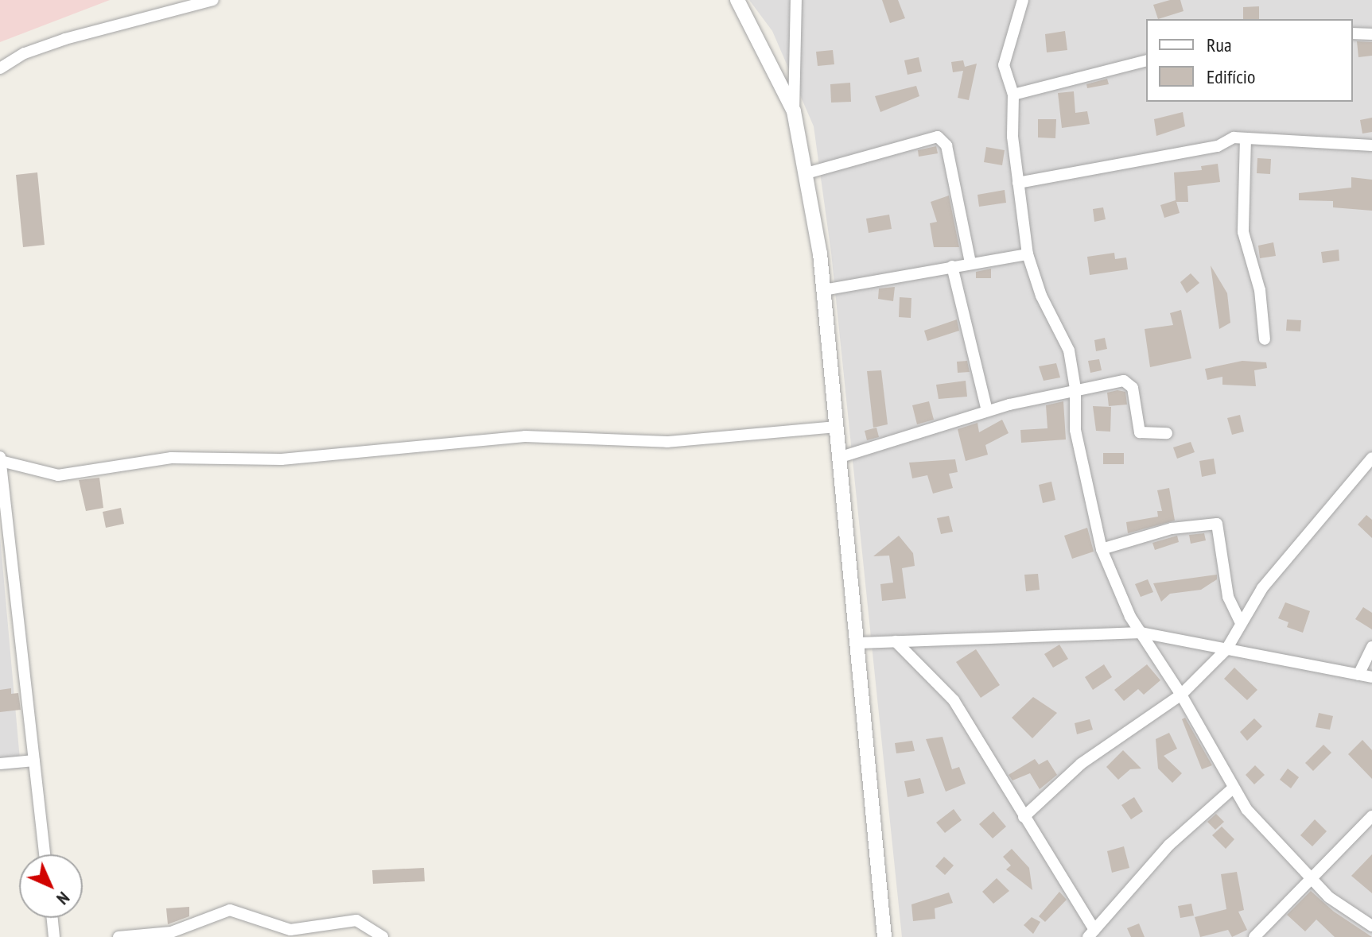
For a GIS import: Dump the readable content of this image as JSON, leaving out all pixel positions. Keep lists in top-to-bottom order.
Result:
{
  "legend": ["Rua", "Edifício"],
  "north": "bottom right"
}
